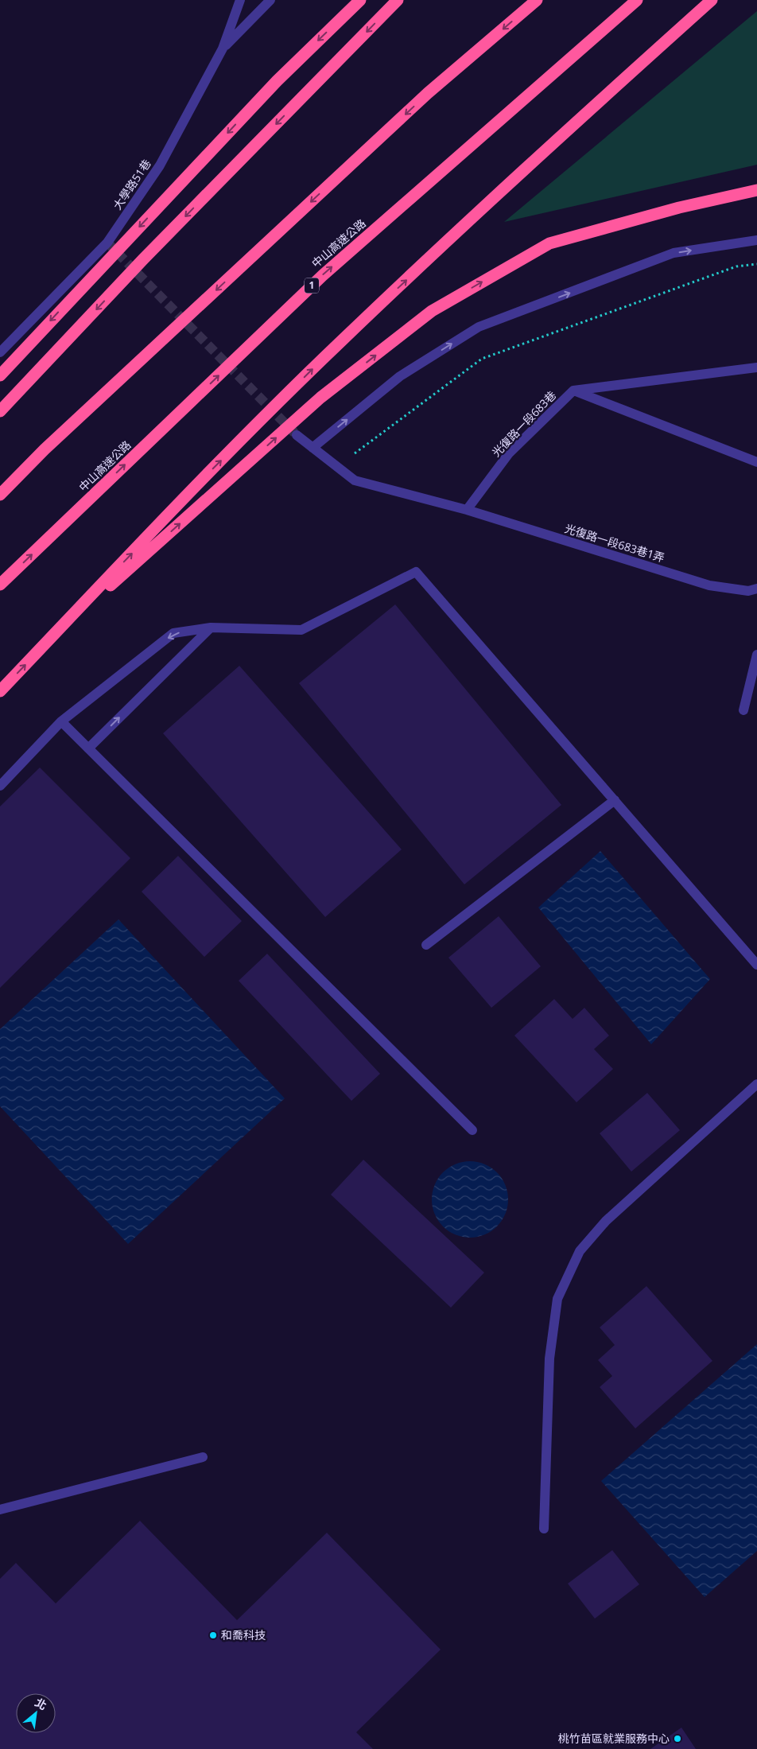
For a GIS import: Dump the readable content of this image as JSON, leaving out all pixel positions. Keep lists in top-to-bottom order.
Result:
{
  "streets": {
    "highway": ["中山高速公路", "1"],
    "street": ["大學路51巷", "光復路一段683巷", "光復路一段683巷1弄"]
  },
  "crossings": [
    ["光復路一段683巷", "光復路一段683巷1弄"]
  ],
  "places": ["和喬科技", "桃竹苗區就業服務中心"],
  "north": "top right"
}
